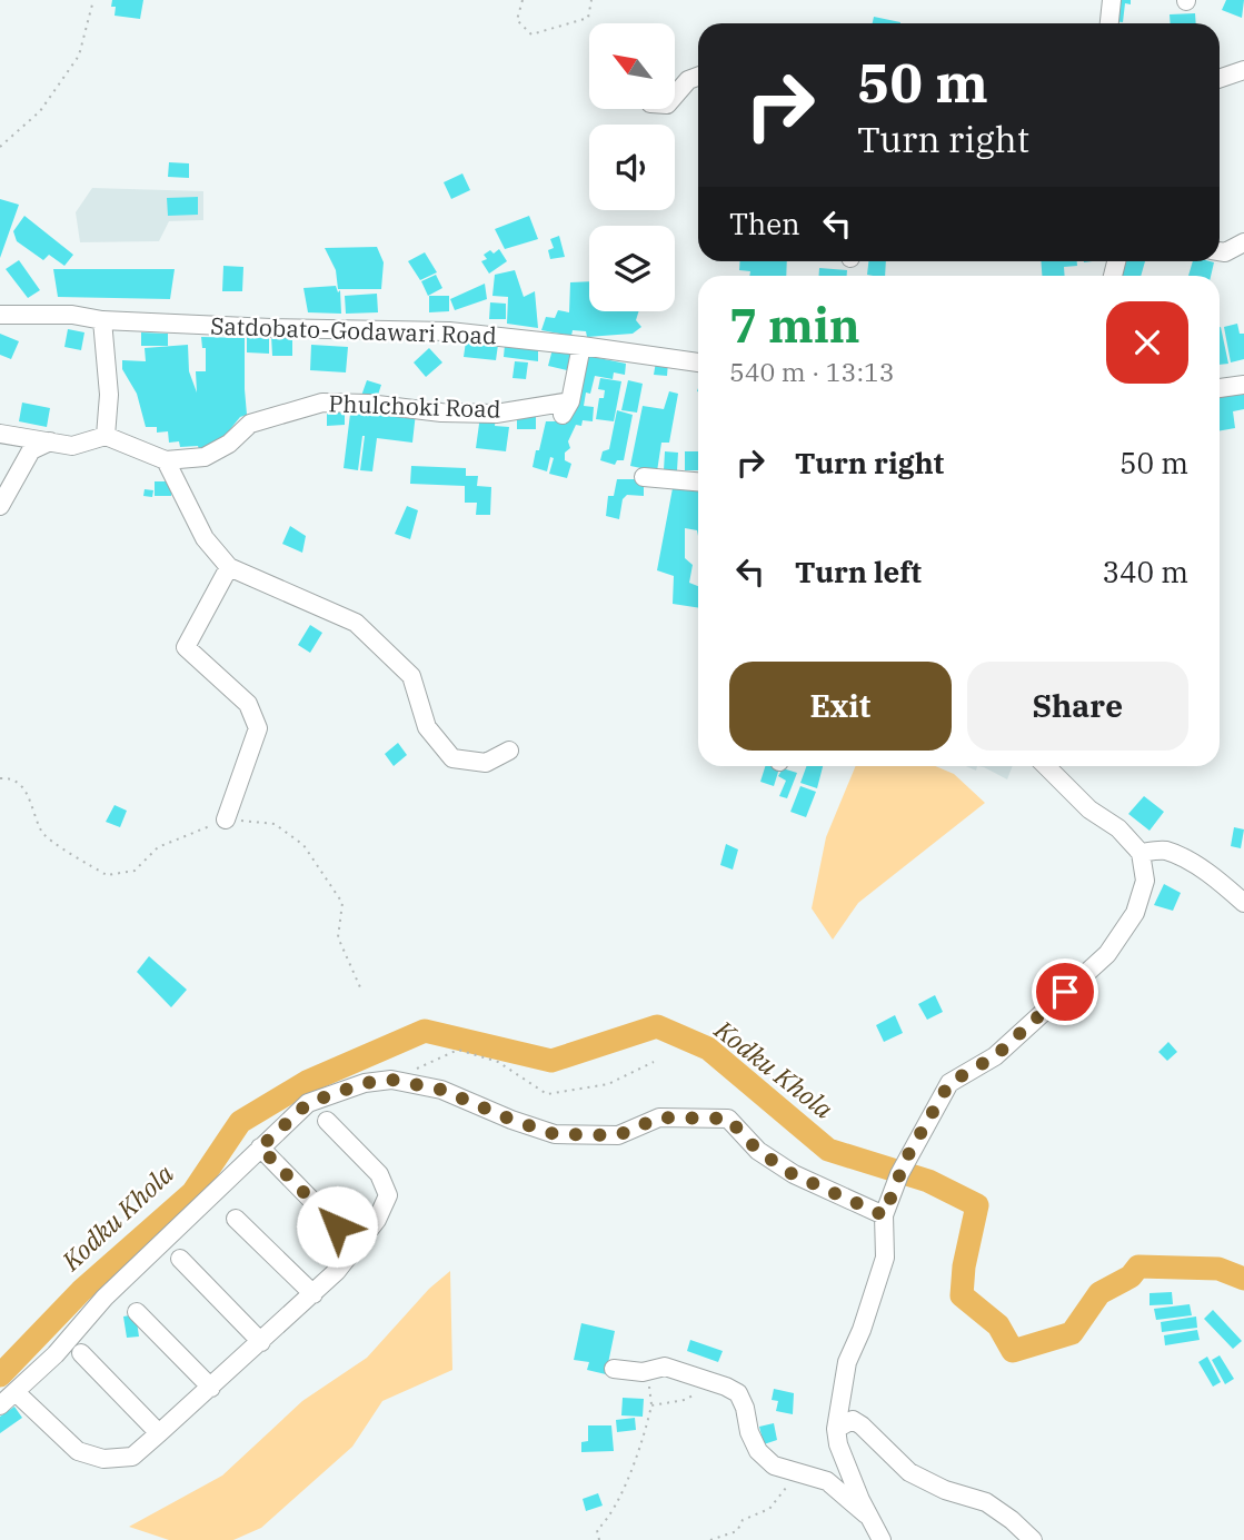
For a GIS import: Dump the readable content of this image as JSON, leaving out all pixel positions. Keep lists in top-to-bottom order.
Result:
{
  "streets": {
    "street": ["Satdobato-Godawari Road", "Phulchoki Road"]
  },
  "crossings": [
    ["Satdobato-Godawari Road", "Phulchoki Road"]
  ],
  "water": ["Kodku Khola"],
  "north": "top left",
  "page": {
    "turn": ["50 m", "Turn right"],
    "then": "Then",
    "heading": ["7 min", "540 m · 13:13"],
    "list": [
      {
        "name": "Turn right",
        "value": "50 m"
      },
      {
        "name": "Turn left",
        "value": "340 m"
      }
    ],
    "buttons": ["Exit", "Share"]
  }
}
